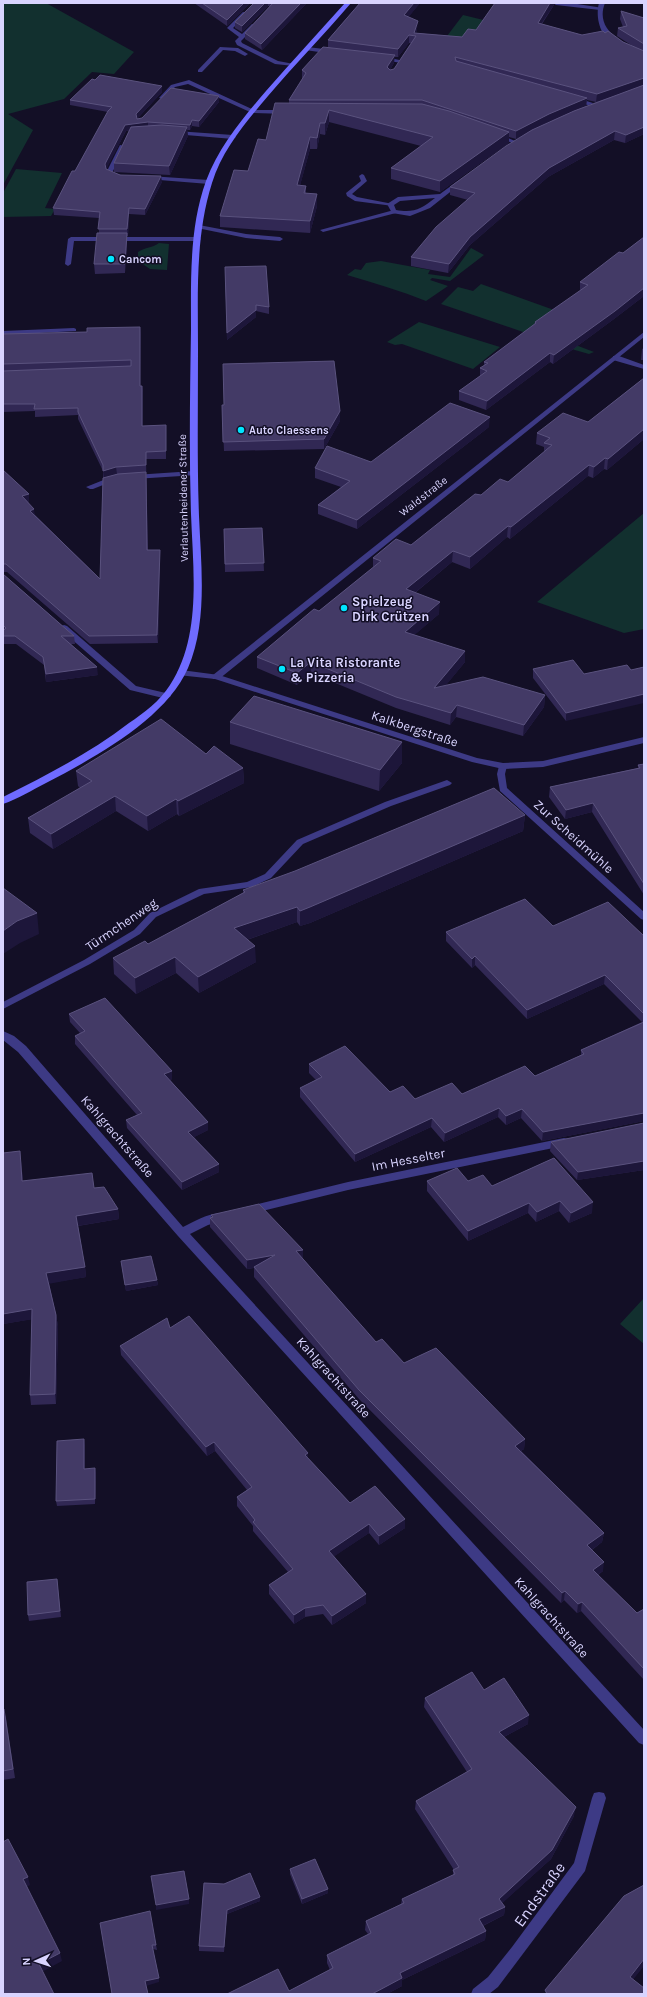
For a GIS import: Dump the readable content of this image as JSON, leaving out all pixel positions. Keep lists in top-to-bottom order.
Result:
{
  "streets": {
    "main road": ["Verlautenheidener Straße"],
    "street": [
      "Waldstraße",
      "Kalkbergstraße",
      "Zur Scheidmühle",
      "Türmchenweg",
      "Kahlgrachtstraße",
      "Im Hesselter",
      "Endstraße"
    ]
  },
  "crossings": [
    ["Waldstraße", "Kalkbergstraße"],
    ["Verlautenheidener Straße", "Kalkbergstraße"],
    ["Kalkbergstraße", "Zur Scheidmühle"],
    ["Kahlgrachtstraße", "Im Hesselter"]
  ],
  "places": [
    "Cancom",
    "Auto Claessens",
    "Spielzeug Dirk Crützen",
    "La Vita Ristorante & Pizzeria"
  ],
  "north": "left"
}
